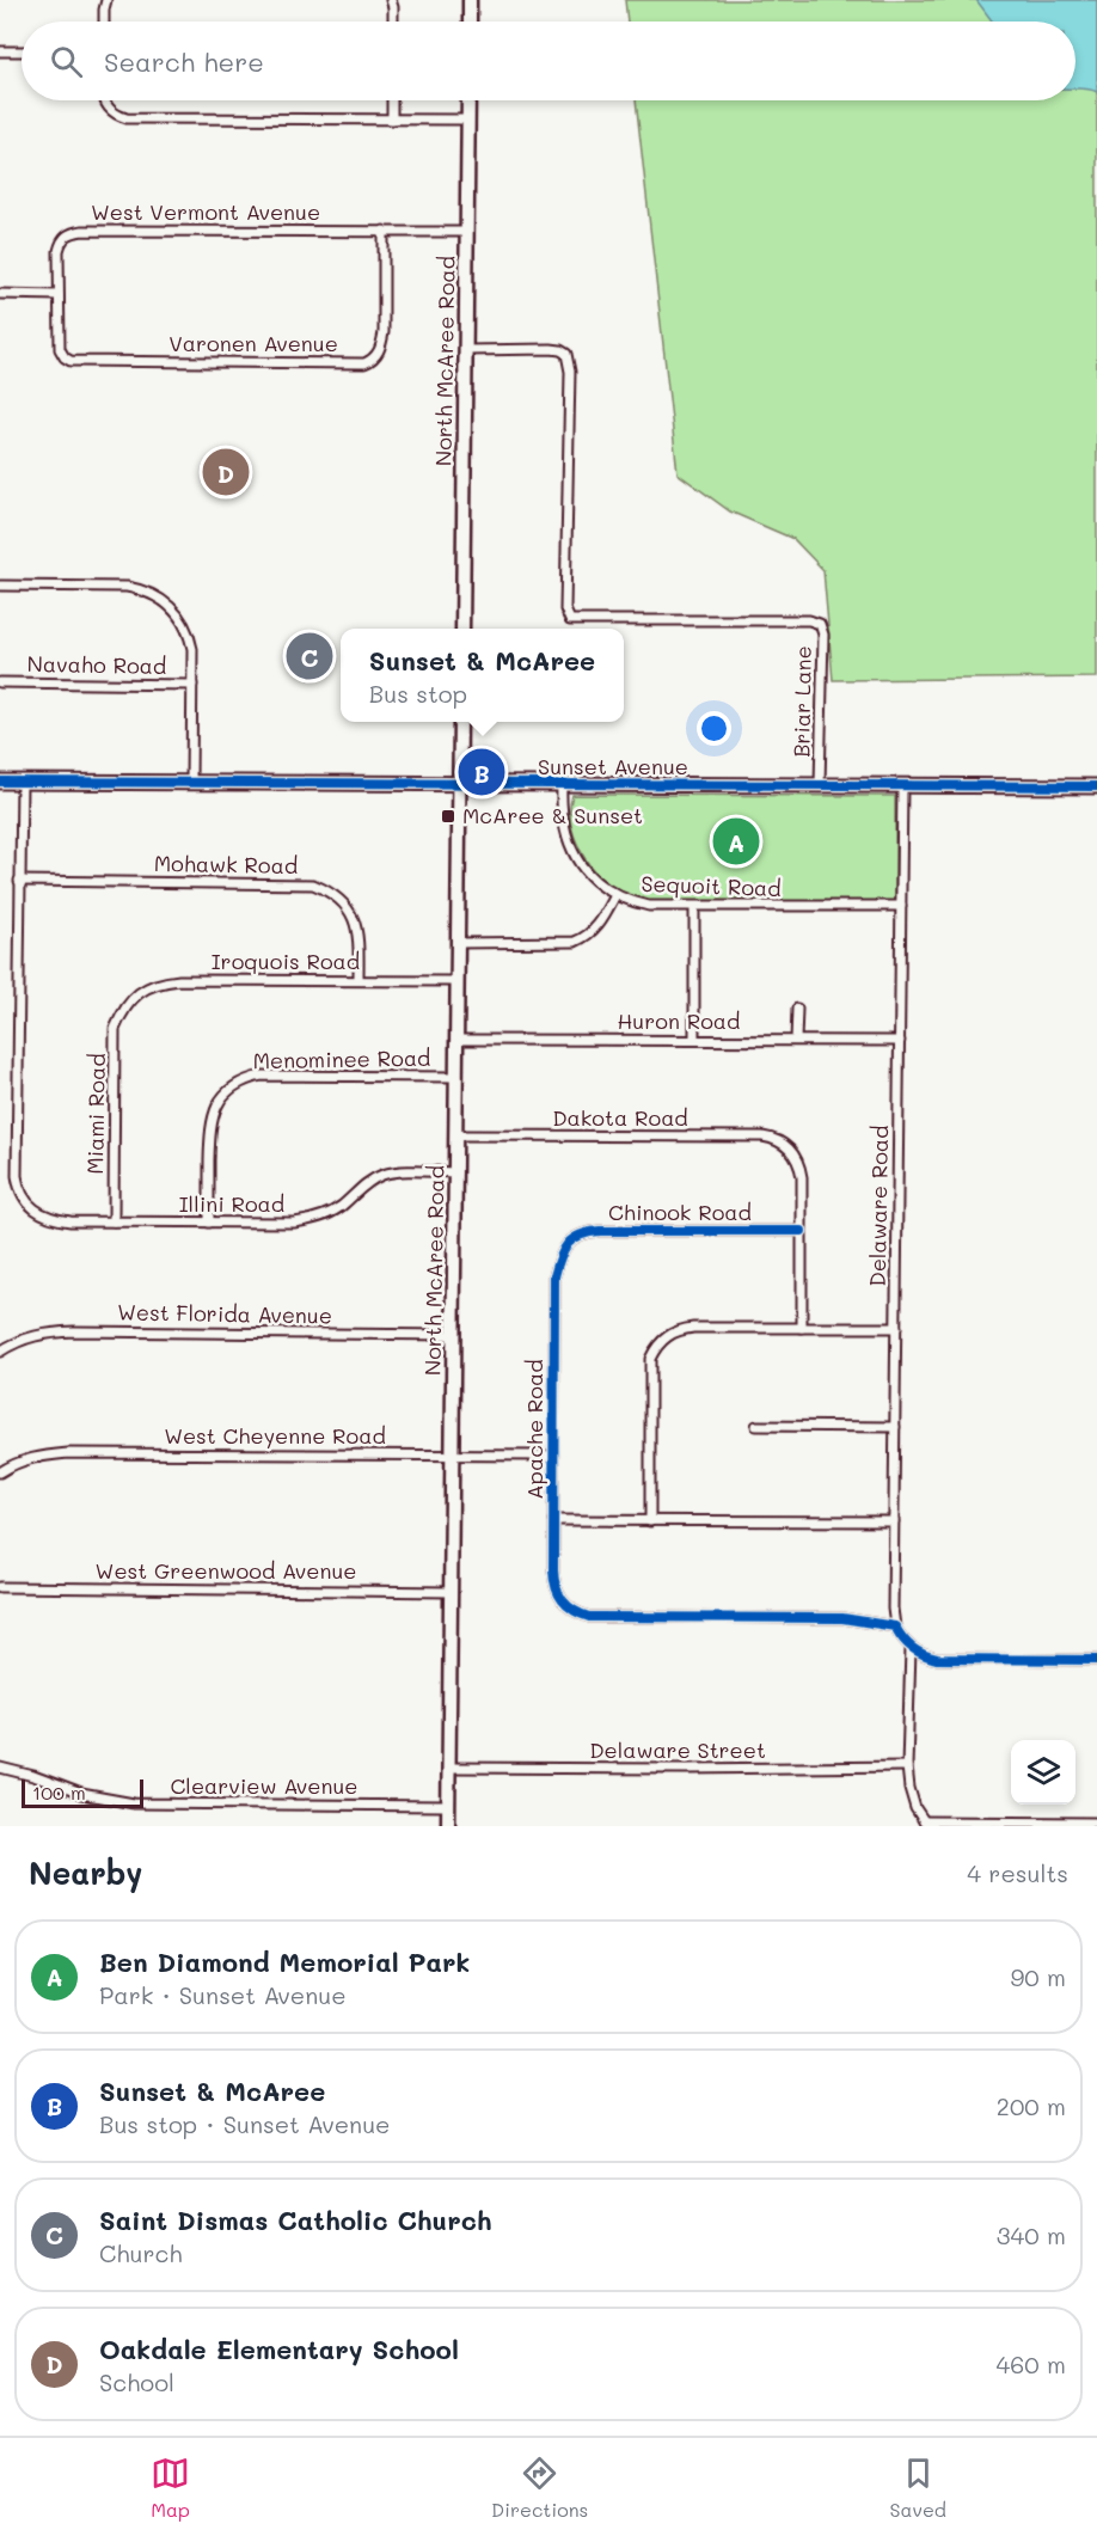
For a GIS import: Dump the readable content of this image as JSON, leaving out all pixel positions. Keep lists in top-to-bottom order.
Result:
{
  "streets": {
    "street": [
      "West Vermont Avenue",
      "Varonen Avenue",
      "North McAree Road",
      "Navaho Road",
      "Briar Lane",
      "Sunset Avenue",
      "Mohawk Road",
      "Sequoit Road",
      "Iroquois Road",
      "Huron Road",
      "Menominee Road",
      "Miami Road",
      "Dakota Road",
      "Illini Road",
      "Delaware Road",
      "Chinook Road",
      "West Florida Avenue",
      "Apache Road",
      "West Cheyenne Road",
      "West Greenwood Avenue",
      "Delaware Street",
      "Clearview Avenue"
    ]
  },
  "crossings": [
    ["West Vermont Avenue", "Varonen Avenue"],
    ["West Vermont Avenue", "North McAree Road"],
    ["North McAree Road", "Briar Lane"],
    ["North McAree Road", "Sunset Avenue"],
    ["North McAree Road", "Sequoit Road"],
    ["North McAree Road", "Iroquois Road"],
    ["North McAree Road", "Huron Road"],
    ["North McAree Road", "Menominee Road"],
    ["North McAree Road", "Dakota Road"],
    ["North McAree Road", "Illini Road"],
    ["North McAree Road", "West Florida Avenue"],
    ["North McAree Road", "West Cheyenne Road"],
    ["North McAree Road", "West Greenwood Avenue"],
    ["North McAree Road", "Delaware Street"],
    ["North McAree Road", "Clearview Avenue"],
    ["Briar Lane", "Sunset Avenue"],
    ["Sunset Avenue", "Delaware Road"],
    ["Mohawk Road", "Iroquois Road"],
    ["Mohawk Road", "Illini Road"],
    ["Sequoit Road", "Delaware Road"],
    ["Iroquois Road", "Miami Road"],
    ["Huron Road", "Delaware Road"],
    ["Menominee Road", "Illini Road"],
    ["Miami Road", "Illini Road"],
    ["Dakota Road", "Chinook Road"],
    ["Delaware Road", "Apache Road"],
    ["Chinook Road", "Apache Road"],
    ["Apache Road", "West Cheyenne Road"]
  ],
  "places": {
    "transit": ["McAree & Sunset"]
  },
  "scale_bar": "100 m",
  "page": {
    "search": "Search here",
    "pins": [
      "D",
      "C",
      "B",
      "A"
    ],
    "popup": ["Sunset & McAree", "Bus stop"],
    "scale": "100 m",
    "heading": ["Nearby", "4 results"],
    "list": [
      {
        "mark": "A",
        "name": "Ben Diamond Memorial Park",
        "note": "Park · Sunset Avenue",
        "value": "90 m"
      },
      {
        "mark": "B",
        "name": "Sunset & McAree",
        "note": "Bus stop · Sunset Avenue",
        "value": "200 m"
      },
      {
        "mark": "C",
        "name": "Saint Dismas Catholic Church",
        "note": "Church",
        "value": "340 m"
      },
      {
        "mark": "D",
        "name": "Oakdale Elementary School",
        "note": "School",
        "value": "460 m"
      }
    ],
    "nav": ["Map", "Directions", "Saved"]
  }
}
